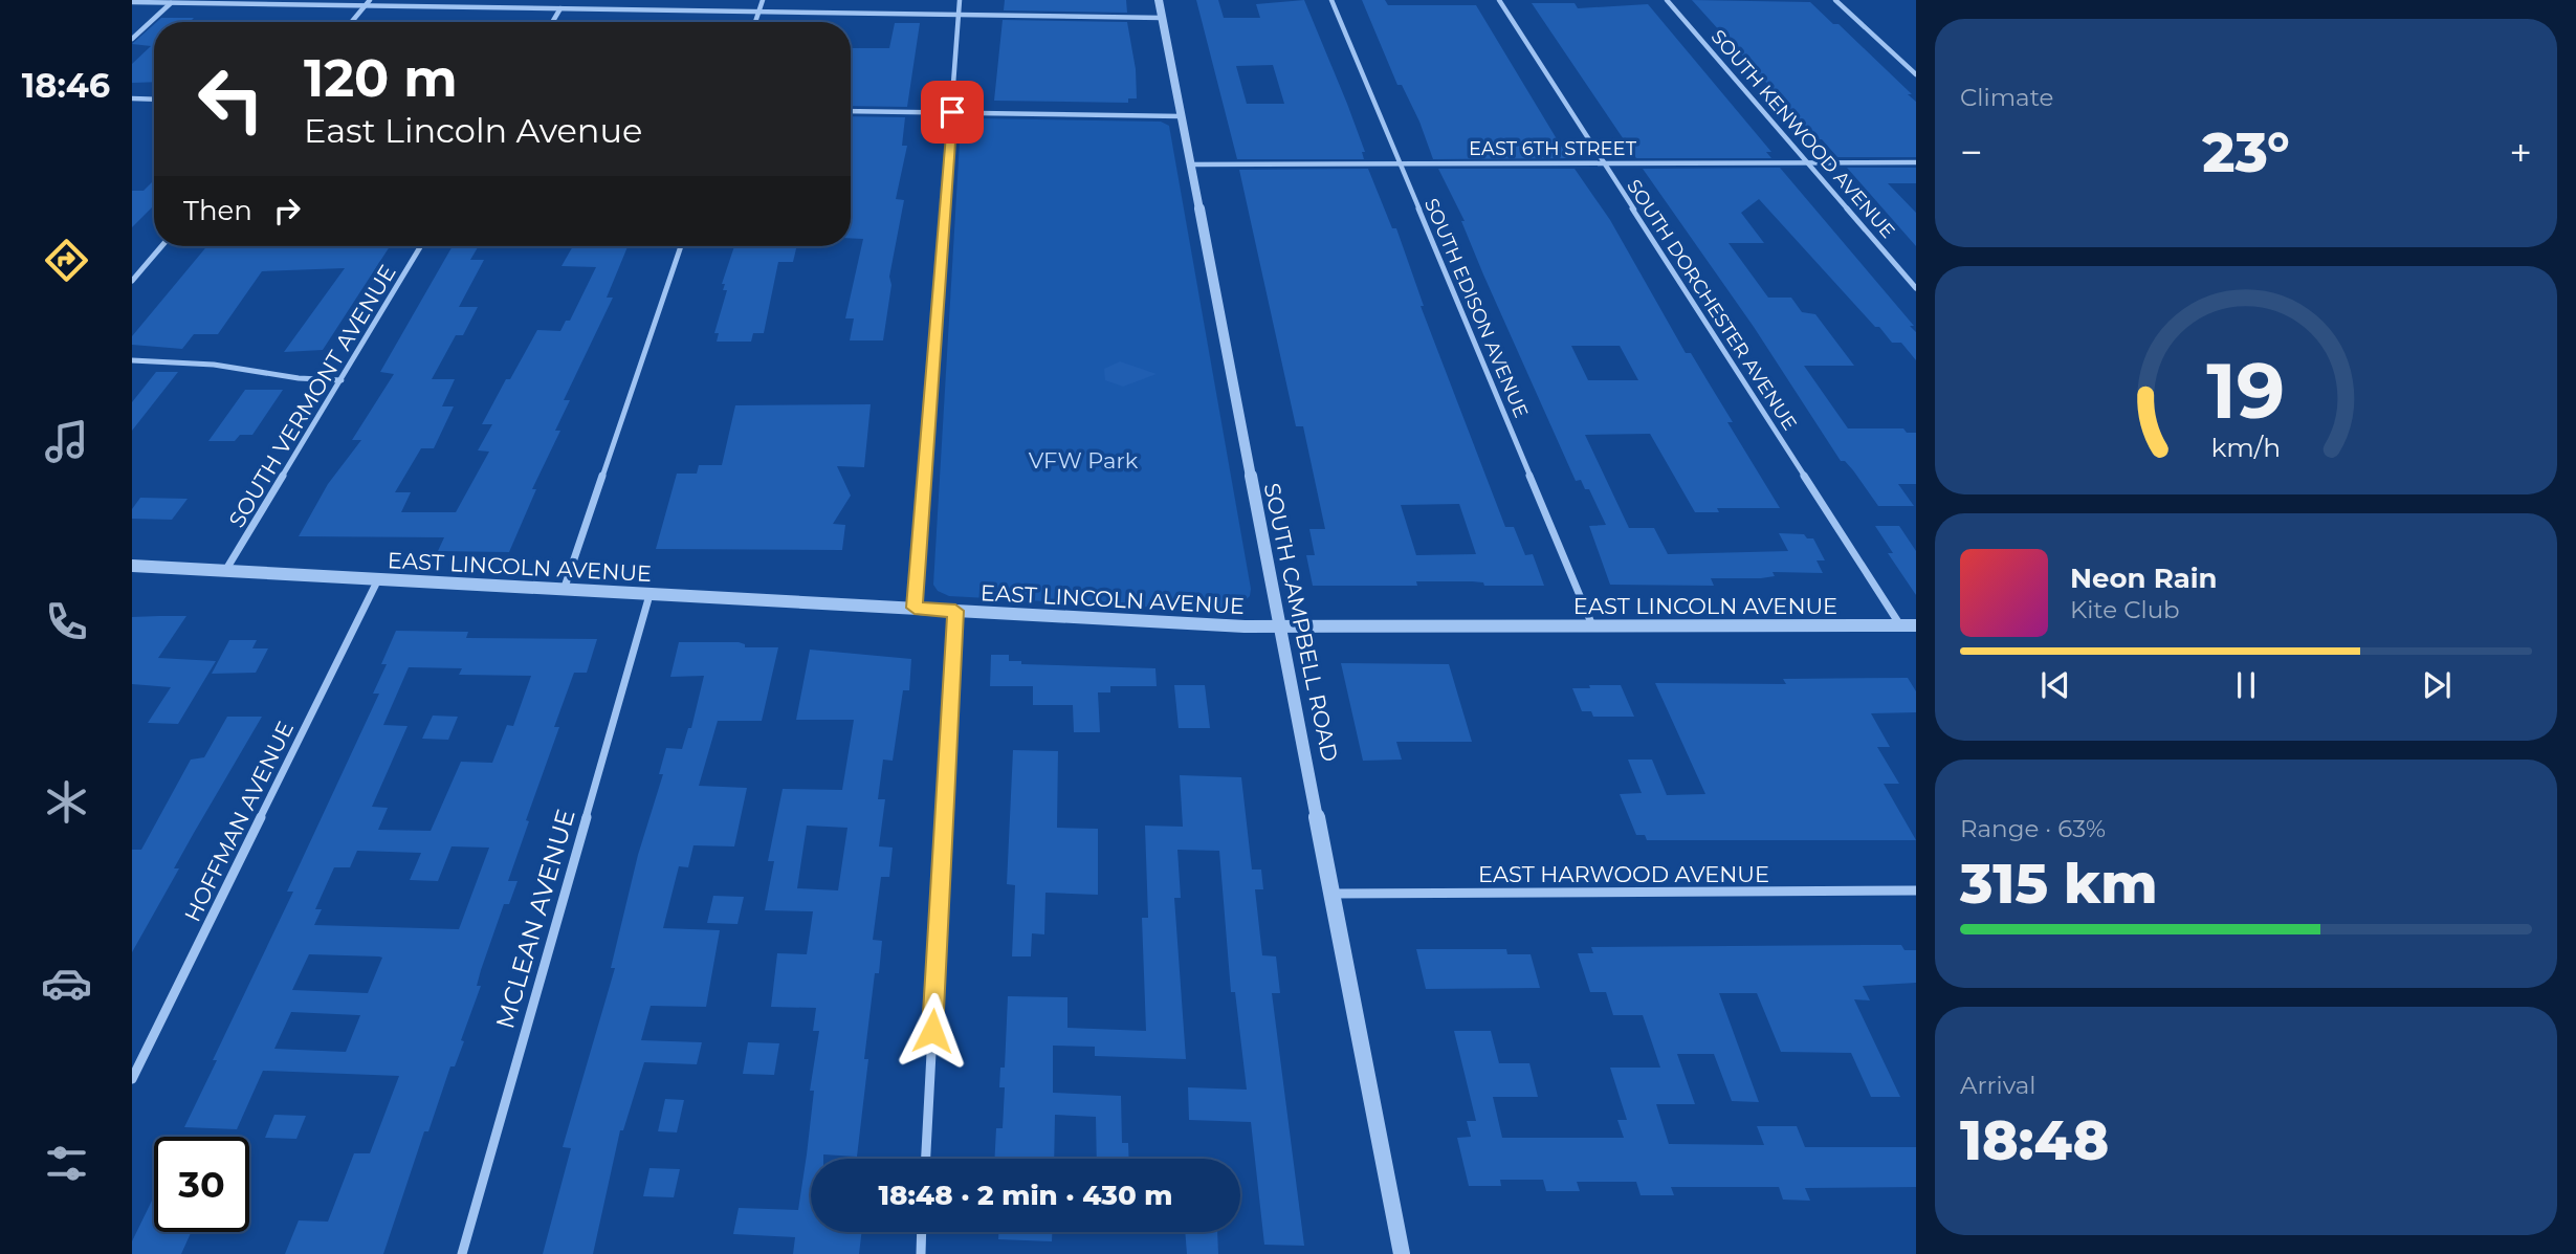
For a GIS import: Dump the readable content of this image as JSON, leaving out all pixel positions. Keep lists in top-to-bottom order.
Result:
{
  "streets": {
    "street": [
      "SOUTH KENWOOD AVENUE",
      "EAST 6TH STREET",
      "SOUTH DORCHESTER AVENUE",
      "SOUTH EDISON AVENUE",
      "SOUTH VERMONT AVENUE",
      "EAST LINCOLN AVENUE",
      "SOUTH CAMPBELL ROAD",
      "HOFFMAN AVENUE",
      "EAST HARWOOD AVENUE",
      "MCLEAN AVENUE"
    ]
  },
  "crossings": [
    ["SOUTH KENWOOD AVENUE", "EAST 6TH STREET"],
    ["EAST 6TH STREET", "SOUTH DORCHESTER AVENUE"],
    ["EAST 6TH STREET", "SOUTH EDISON AVENUE"],
    ["EAST 6TH STREET", "SOUTH CAMPBELL ROAD"],
    ["SOUTH DORCHESTER AVENUE", "EAST LINCOLN AVENUE"],
    ["SOUTH EDISON AVENUE", "EAST LINCOLN AVENUE"],
    ["SOUTH VERMONT AVENUE", "EAST LINCOLN AVENUE"],
    ["EAST LINCOLN AVENUE", "SOUTH CAMPBELL ROAD"],
    ["EAST LINCOLN AVENUE", "HOFFMAN AVENUE"],
    ["EAST LINCOLN AVENUE", "MCLEAN AVENUE"],
    ["SOUTH CAMPBELL ROAD", "EAST HARWOOD AVENUE"]
  ],
  "parks": ["VFW Park"],
  "page": {
    "tabs": "18:46",
    "tile": [
      "Climate",
      ["Range · 63%", "315 km"],
      ["Arrival", "18:48"]
    ],
    "turn": ["120 m", "East Lincoln Avenue"],
    "heat": ["−", "23°", "+"],
    "then": "Then",
    "song": ["Neon Rain", "Kite Club"],
    "limit": "30",
    "trip": "18:48 · 2 min · 430 m",
    "gauge": ["19", "km/h"]
  }
}
